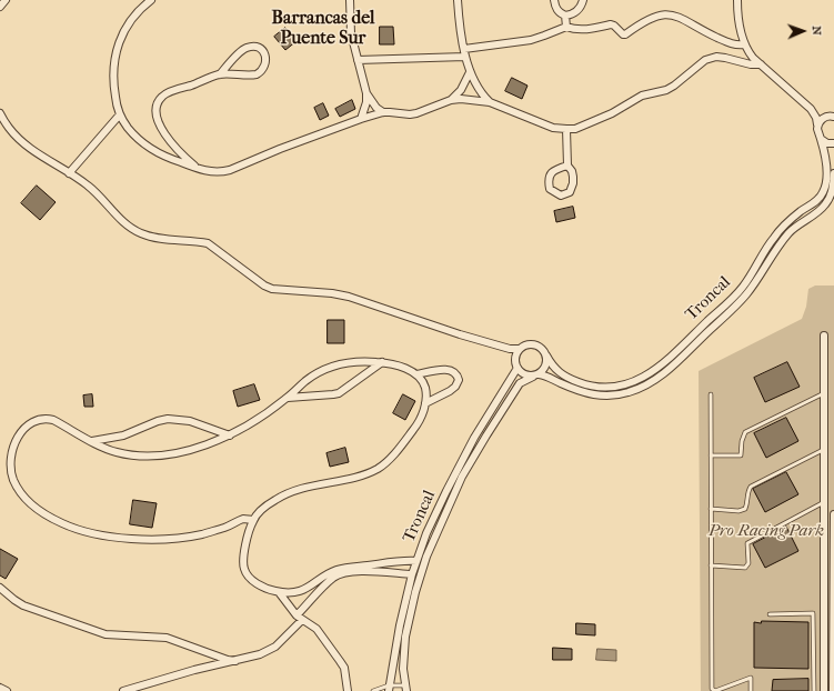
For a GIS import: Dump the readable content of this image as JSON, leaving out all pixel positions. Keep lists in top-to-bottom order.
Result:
{
  "streets": {
    "street": ["Troncal"]
  },
  "districts": ["Barrancas del Puente Sur"],
  "parks": ["Pro Racing Park"],
  "north": "right"
}
